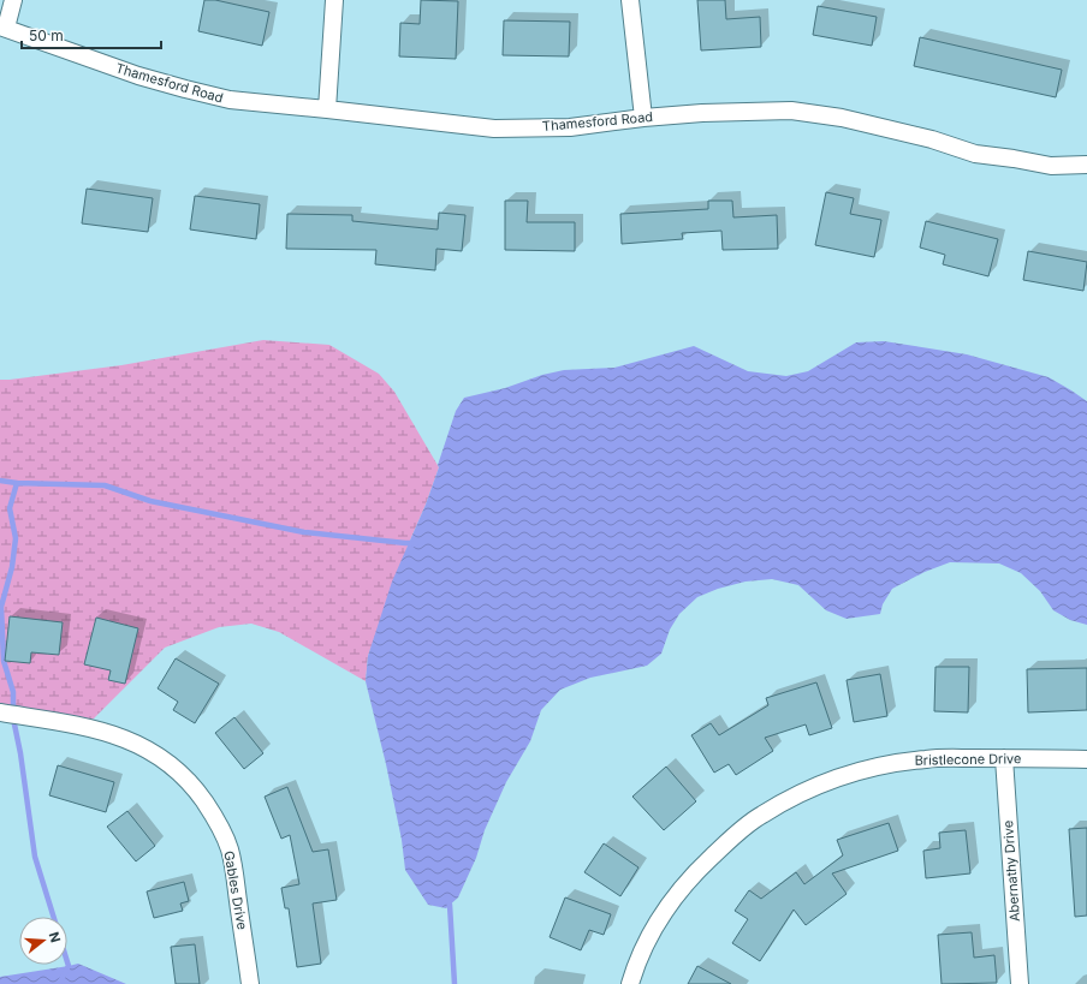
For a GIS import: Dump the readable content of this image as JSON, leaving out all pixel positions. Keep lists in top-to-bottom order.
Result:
{
  "streets": {
    "street": [
      "Thamesford Road",
      "Bristlecone Drive",
      "Abernathy Drive",
      "Gables Drive"
    ]
  },
  "crossings": [
    ["Bristlecone Drive", "Abernathy Drive"]
  ],
  "scale_bar": "50 m",
  "north": "right"
}
